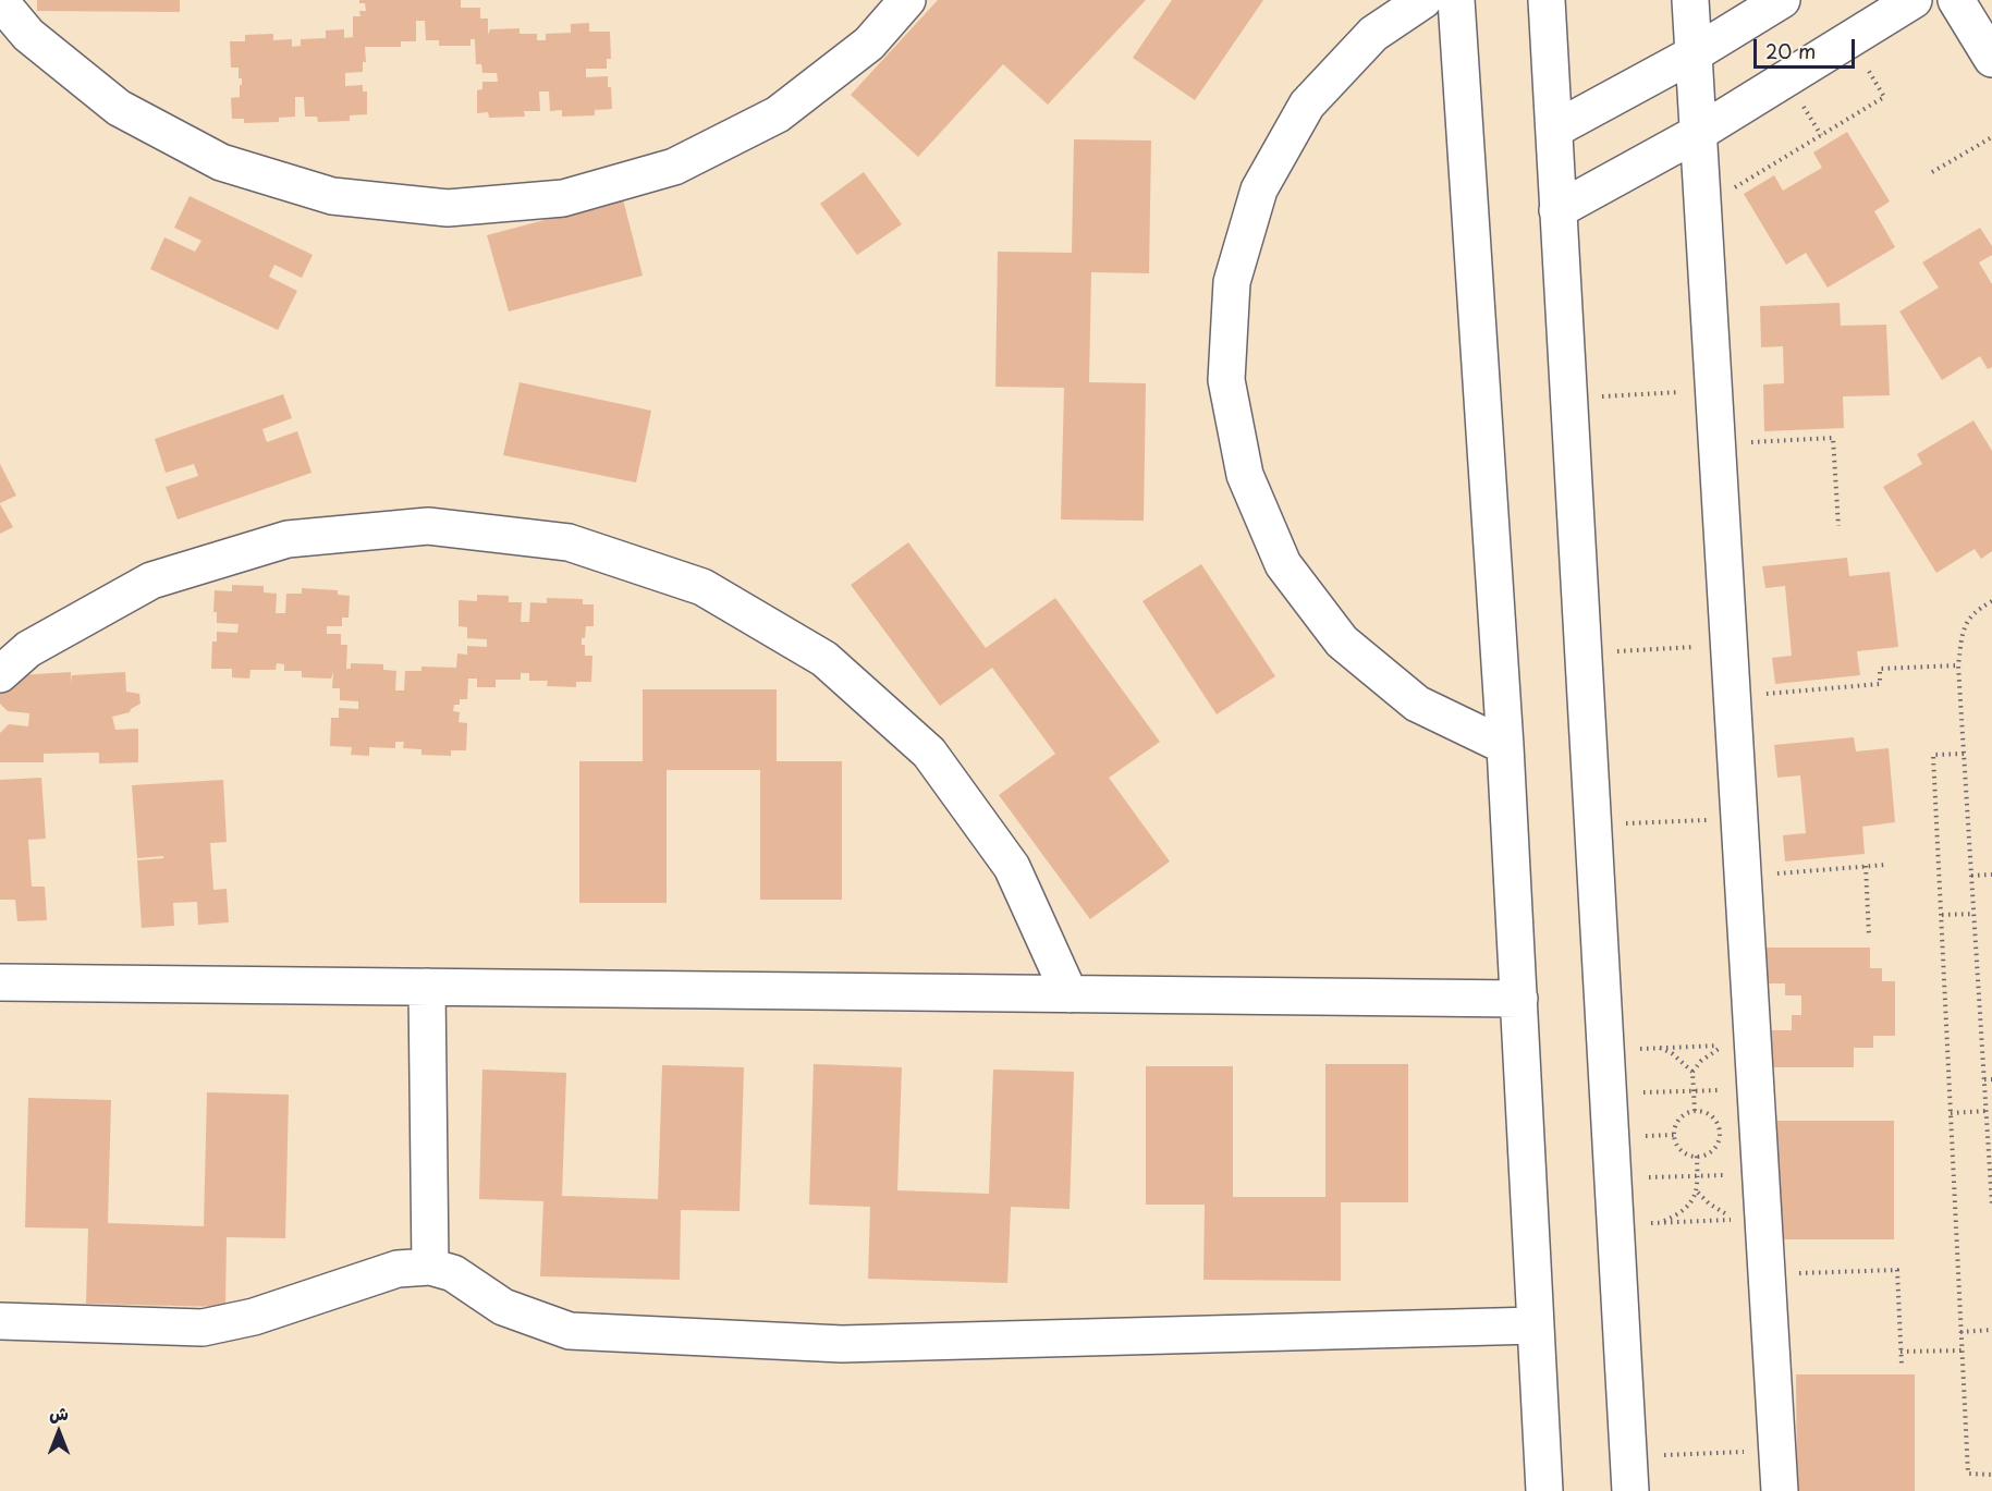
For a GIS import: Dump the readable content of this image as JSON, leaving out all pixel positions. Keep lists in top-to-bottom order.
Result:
{
  "scale_bar": "20 m",
  "north": "top"
}
